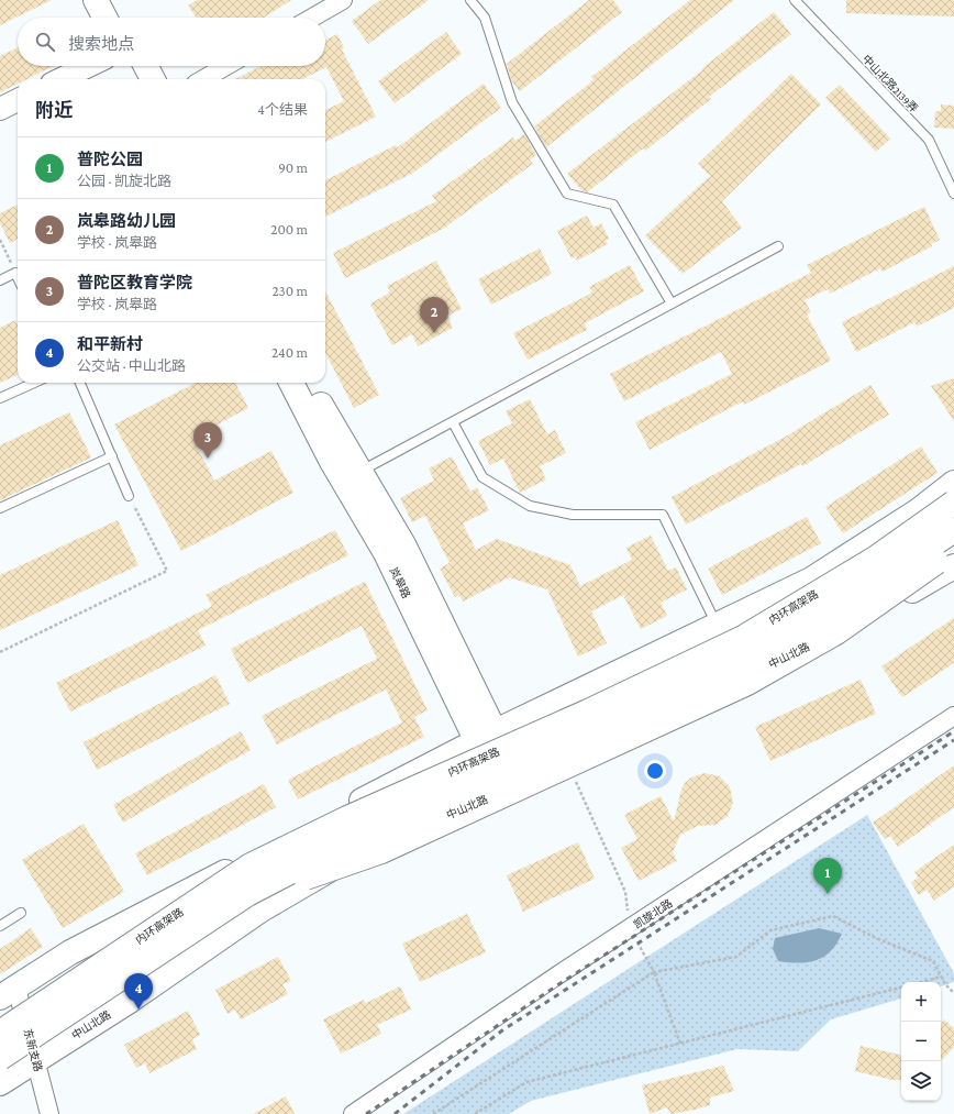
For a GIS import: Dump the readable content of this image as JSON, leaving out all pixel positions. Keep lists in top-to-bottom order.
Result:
{
  "streets": {
    "main road": ["岚皋路", "内环高架路", "中山北路"],
    "street": ["凯旋北路", "东新支路"],
    "lane": ["中山北路2139弄"]
  },
  "crossings": [
    ["岚皋路", "中山北路"],
    ["中山北路", "东新支路"]
  ],
  "page": {
    "search": "搜索地点",
    "heading": ["附近", "4个结果"],
    "list": [
      {
        "mark": "1",
        "name": "普陀公园",
        "note": "公园 · 凯旋北路",
        "value": "90 m"
      },
      {
        "mark": "2",
        "name": "岚皋路幼儿园",
        "note": "学校 · 岚皋路",
        "value": "200 m"
      },
      {
        "mark": "3",
        "name": "普陀区教育学院",
        "note": "学校 · 岚皋路",
        "value": "230 m"
      },
      {
        "mark": "4",
        "name": "和平新村",
        "note": "公交站 · 中山北路",
        "value": "240 m"
      }
    ],
    "pins": [
      "2",
      "3",
      "1",
      "4"
    ],
    "map_buttons": ["+", "−"]
  }
}
